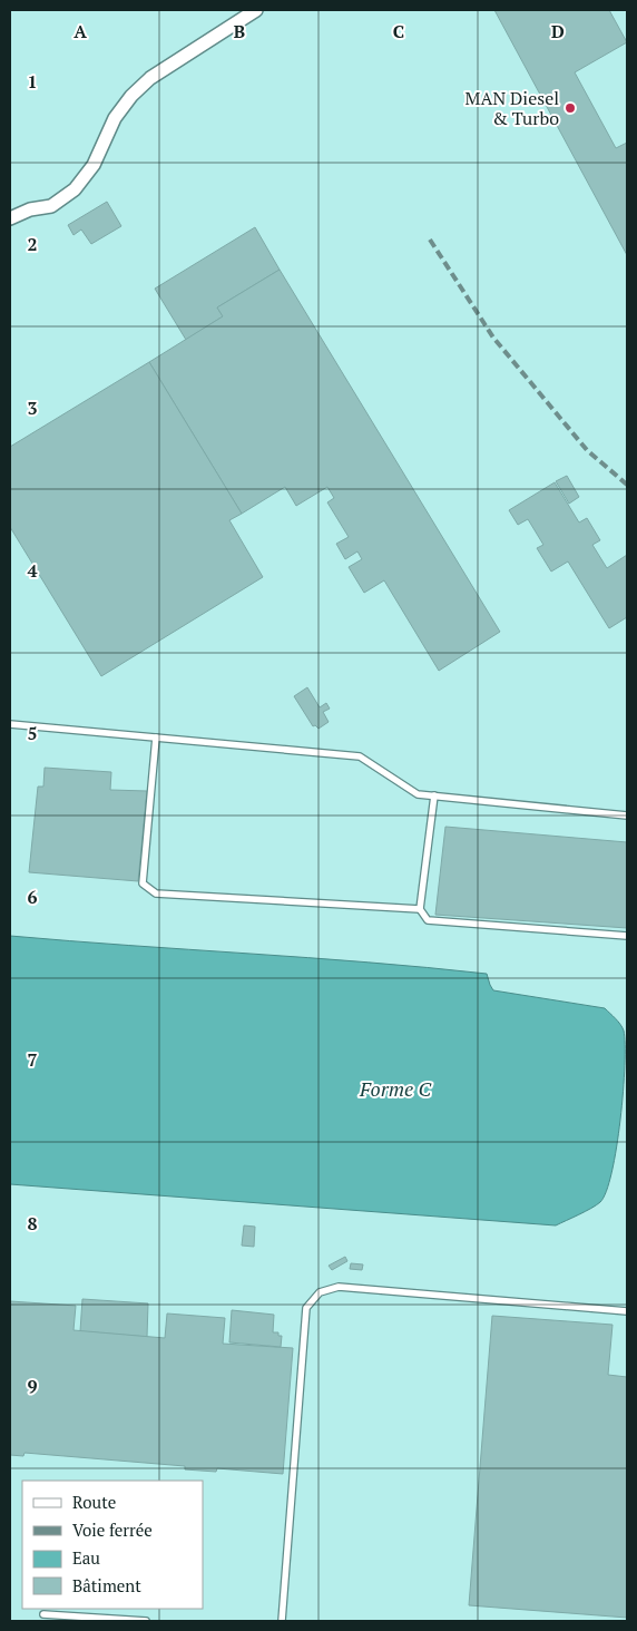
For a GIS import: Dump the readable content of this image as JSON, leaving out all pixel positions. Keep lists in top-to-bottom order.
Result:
{
  "water": ["Forme C"],
  "places": ["MAN Diesel & Turbo"],
  "legend": [
    "Route",
    "Voie ferrée",
    "Eau",
    "Bâtiment"
  ],
  "grid": {
    "columns": [
      "A",
      "B",
      "C",
      "D"
    ],
    "rows": [
      "1",
      "2",
      "3",
      "4",
      "5",
      "6",
      "7",
      "8",
      "9"
    ]
  }
}
